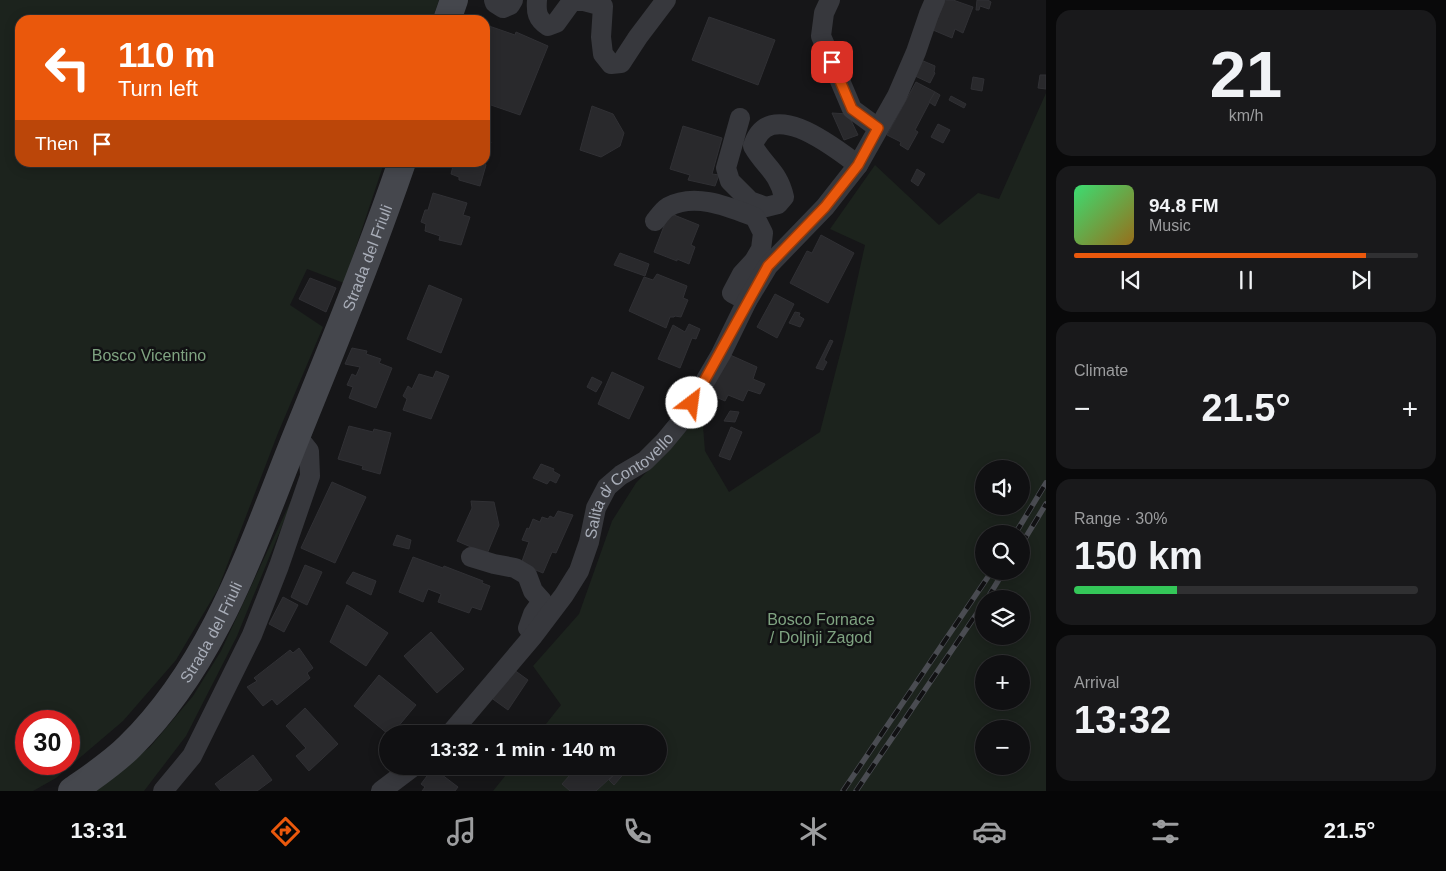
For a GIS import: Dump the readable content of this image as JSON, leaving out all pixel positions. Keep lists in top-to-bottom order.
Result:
{
  "streets": {
    "main road": ["Strada del Friuli"],
    "street": ["Salita di Contovello"]
  },
  "parks": ["Bosco Vicentino", "Bosco Fornace / Doljnji Zagod"],
  "page": {
    "tile": [
      ["21", "km/h"],
      "Climate",
      ["Range · 30%", "150 km"],
      ["Arrival", "13:32"]
    ],
    "turn": ["110 m", "Turn left"],
    "then": "Then",
    "song": ["94.8 FM", "Music"],
    "heat": ["−", "21.5°", "+"],
    "map_buttons": ["+", "−"],
    "limit": "30",
    "trip": "13:32 · 1 min · 140 m",
    "tabs": ["13:31", "21.5°"]
  }
}
